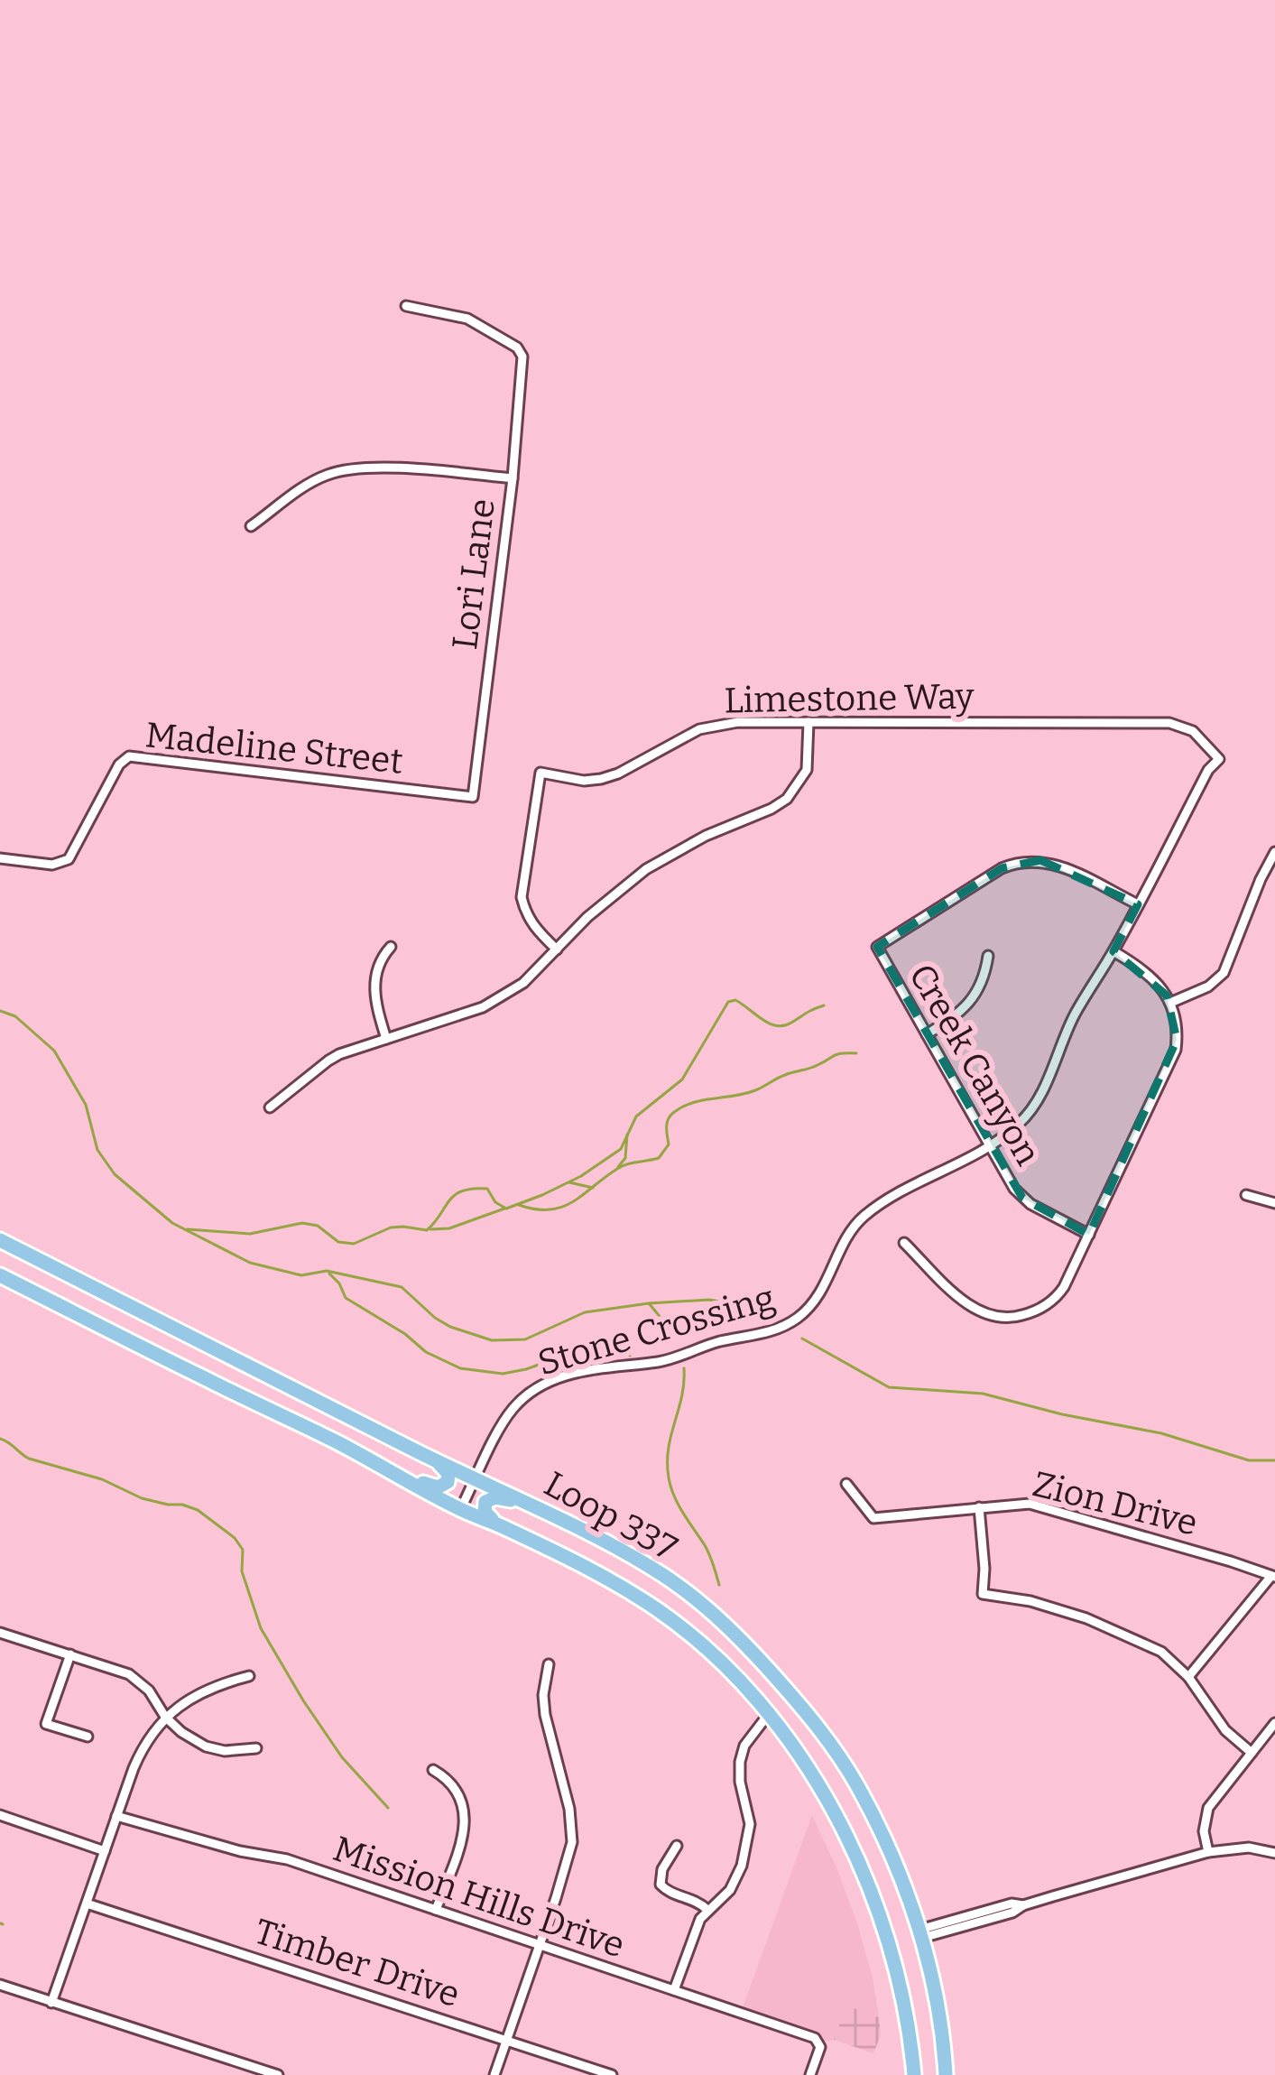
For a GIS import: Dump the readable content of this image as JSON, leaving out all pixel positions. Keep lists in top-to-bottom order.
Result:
{
  "streets": {
    "main road": ["Loop 337"],
    "street": [
      "Lori Lane",
      "Limestone Way",
      "Madeline Street",
      "Creek Canyon",
      "Stone Crossing",
      "Zion Drive",
      "Mission Hills Drive",
      "Timber Drive"
    ]
  },
  "crossings": [
    ["Lori Lane", "Madeline Street"],
    ["Limestone Way", "Stone Crossing"],
    ["Creek Canyon", "Stone Crossing"],
    ["Stone Crossing", "Loop 337"]
  ]
}
